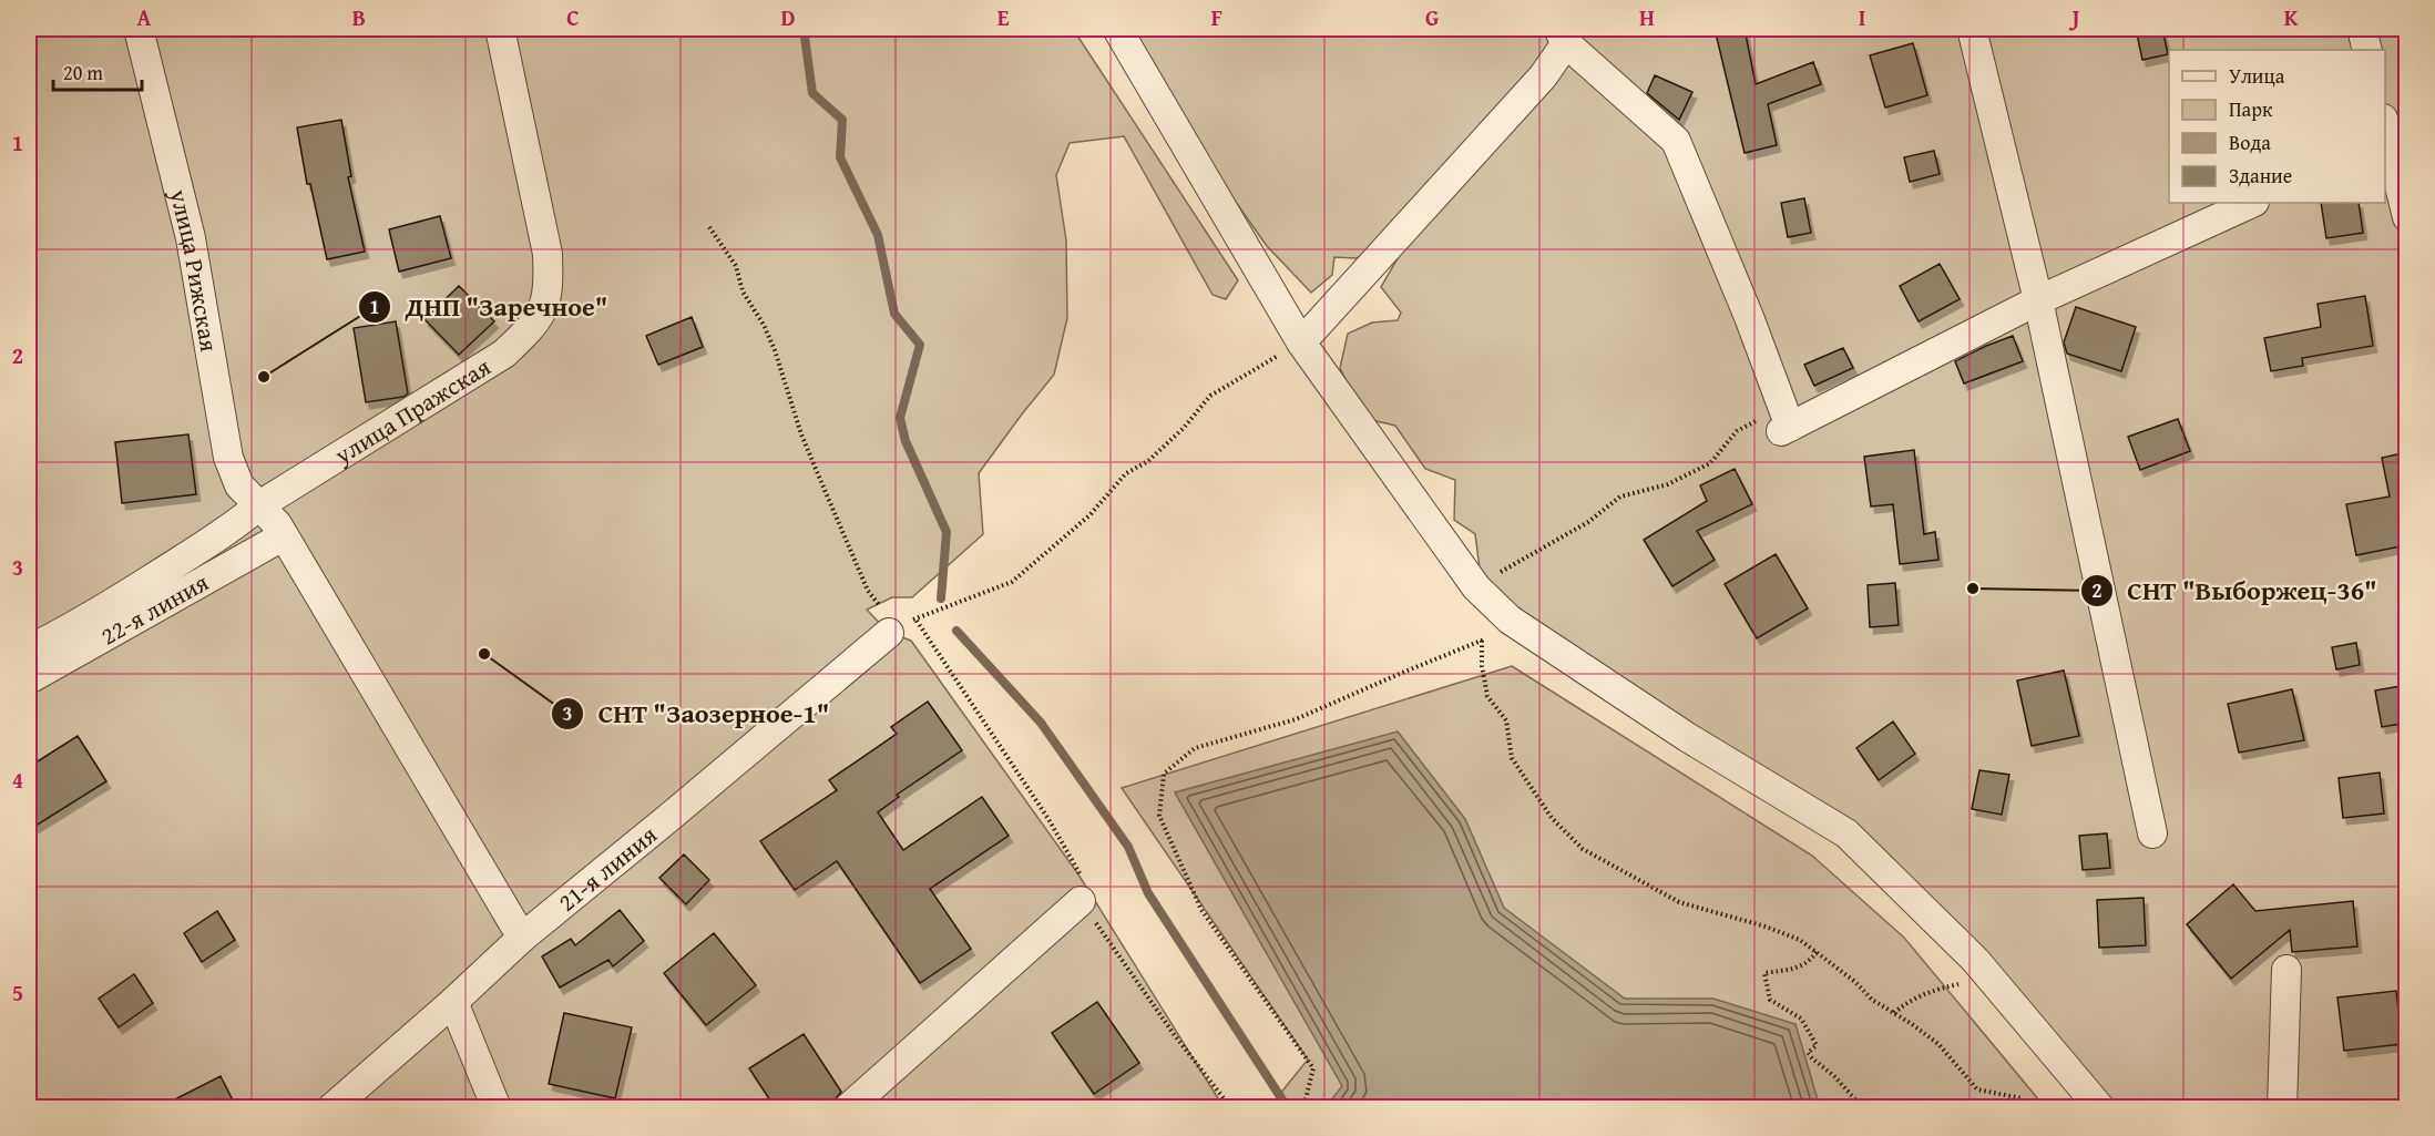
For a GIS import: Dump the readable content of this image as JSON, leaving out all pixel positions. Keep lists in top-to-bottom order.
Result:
{
  "streets": {
    "street": [
      "улица Рижская",
      "улица Пражская",
      "22-я линия",
      "21-я линия"
    ]
  },
  "crossings": [
    ["улица Рижская", "улица Пражская"],
    ["улица Рижская", "22-я линия"],
    ["улица Рижская", "21-я линия"]
  ],
  "places": ["ДНП \"Заречное\"", "СНТ \"Выборжец-36\"", "СНТ \"Заозерное-1\""],
  "legend": [
    "Улица",
    "Парк",
    "Вода",
    "Здание"
  ],
  "scale_bar": "20 m",
  "grid": {
    "columns": [
      "A",
      "B",
      "C",
      "D",
      "E",
      "F",
      "G",
      "H",
      "I",
      "J",
      "K"
    ],
    "rows": [
      "1",
      "2",
      "3",
      "4",
      "5"
    ]
  }
}
